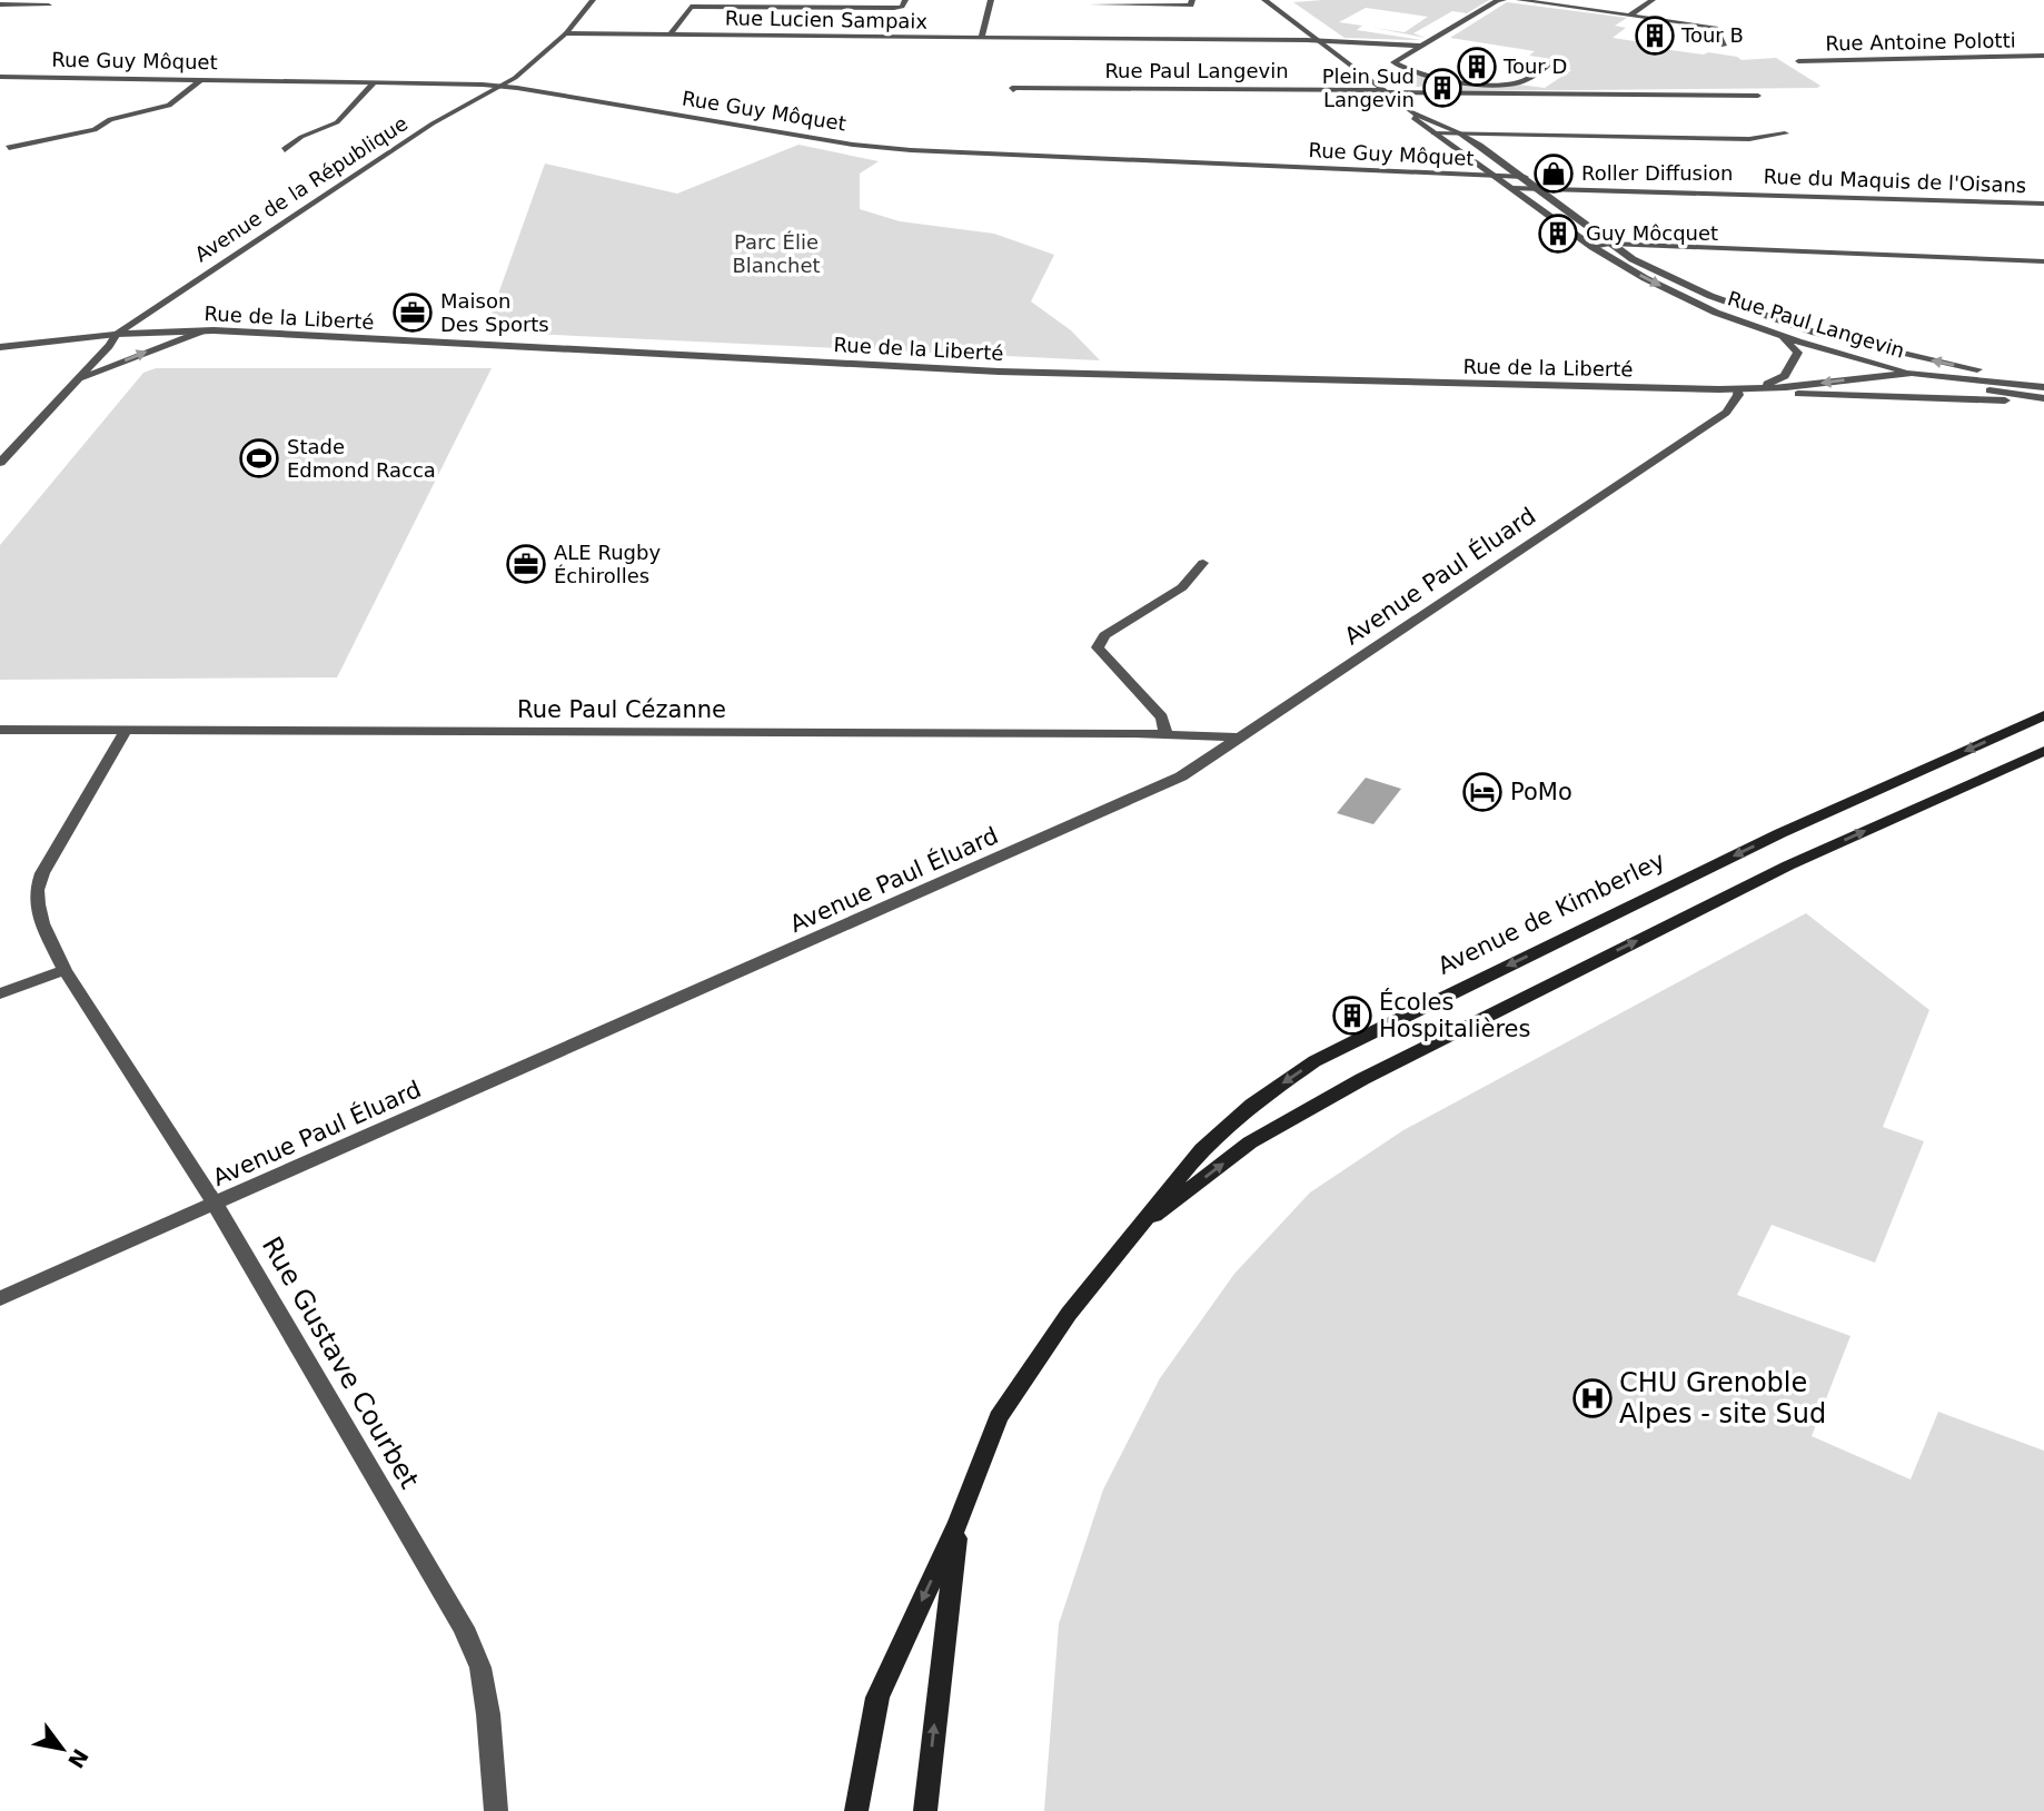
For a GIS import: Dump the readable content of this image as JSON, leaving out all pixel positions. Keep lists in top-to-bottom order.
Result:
{
  "streets": {
    "main road": ["Avenue de Kimberley"],
    "street": [
      "Rue Lucien Sampaix",
      "Rue Antoine Polotti",
      "Rue Guy Môquet",
      "Rue Paul Langevin",
      "Rue du Maquis de l'Oisans",
      "Avenue de la République",
      "Rue de la Liberté",
      "Avenue Paul Éluard",
      "Rue Paul Cézanne",
      "Rue Gustave Courbet"
    ]
  },
  "crossings": [
    ["Rue Lucien Sampaix", "Rue Paul Langevin"],
    ["Rue Lucien Sampaix", "Avenue de la République"],
    ["Rue Guy Môquet", "Rue Paul Langevin"],
    ["Rue Guy Môquet", "Avenue de la République"],
    ["Rue Paul Langevin", "Rue du Maquis de l'Oisans"],
    ["Rue Paul Langevin", "Rue de la Liberté"],
    ["Avenue de la République", "Rue de la Liberté"],
    ["Rue de la Liberté", "Avenue Paul Éluard"],
    ["Avenue Paul Éluard", "Rue Paul Cézanne"],
    ["Avenue Paul Éluard", "Rue Gustave Courbet"],
    ["Rue Paul Cézanne", "Rue Gustave Courbet"]
  ],
  "parks": ["Parc Élie Blanchet"],
  "places": {
    "building": [
      "Tour B",
      "Tour D",
      "Plein Sud Langevin",
      "Guy Môcquet",
      "Écoles Hospitalières"
    ],
    "shop": ["Roller Diffusion"],
    "office": ["Maison Des Sports", "ALE Rugby Échirolles"],
    "sports": ["Stade Edmond Racca"],
    "hotel": ["PoMo"],
    "hospital": ["CHU Grenoble Alpes - site Sud"]
  },
  "north": "bottom right"
}
